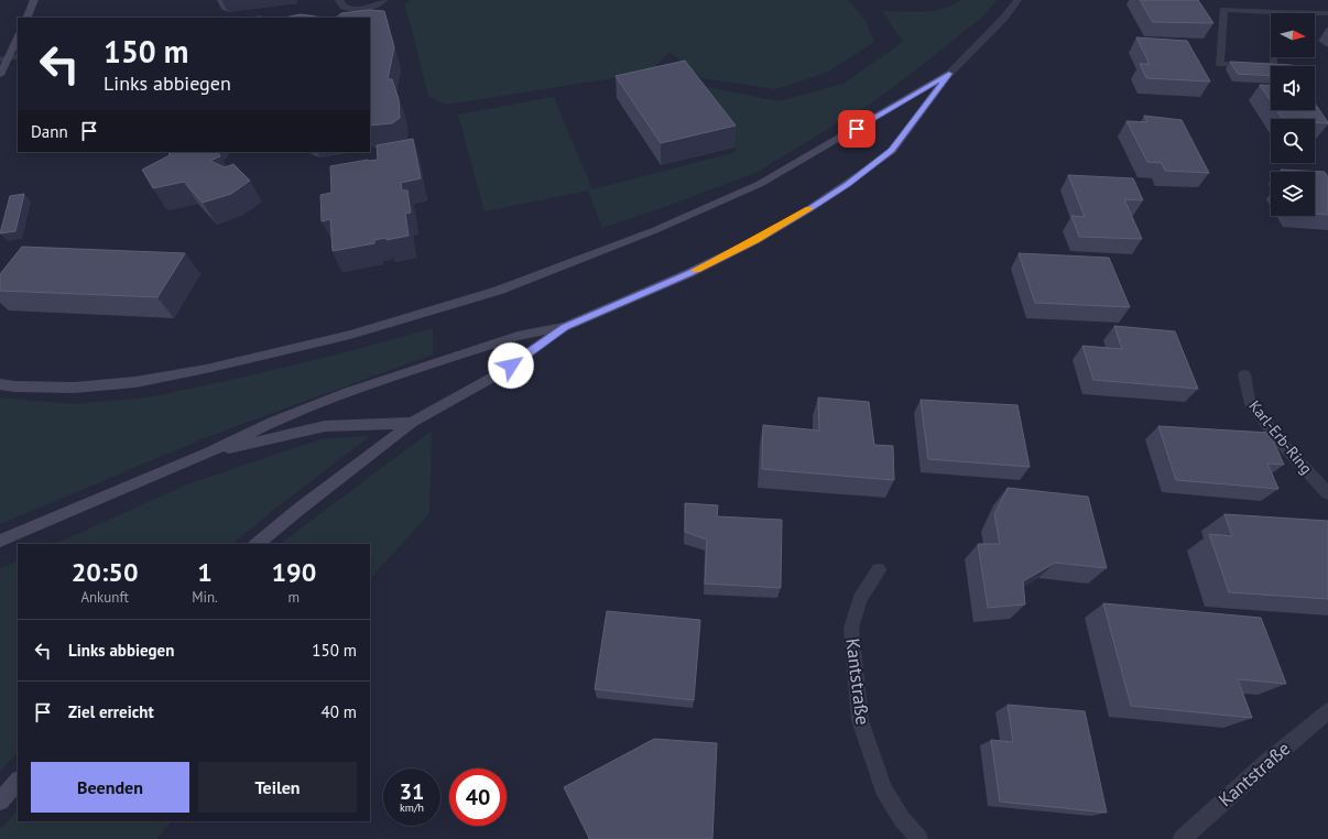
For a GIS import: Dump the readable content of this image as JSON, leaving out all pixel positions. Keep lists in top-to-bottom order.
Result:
{
  "streets": {
    "street": ["Karl-Erb-Ring", "Kantstraße"]
  },
  "north": "right",
  "page": {
    "turn": ["150 m", "Links abbiegen"],
    "then": "Dann",
    "eta": [
      "20:50",
      "Ankunft",
      "1",
      "Min.",
      "190",
      "m"
    ],
    "list": [
      {
        "name": "Links abbiegen",
        "value": "150 m"
      },
      {
        "name": "Ziel erreicht",
        "value": "40 m"
      }
    ],
    "buttons": ["Beenden", "Teilen"],
    "speed": "31 km/h",
    "limit": "40"
  }
}
